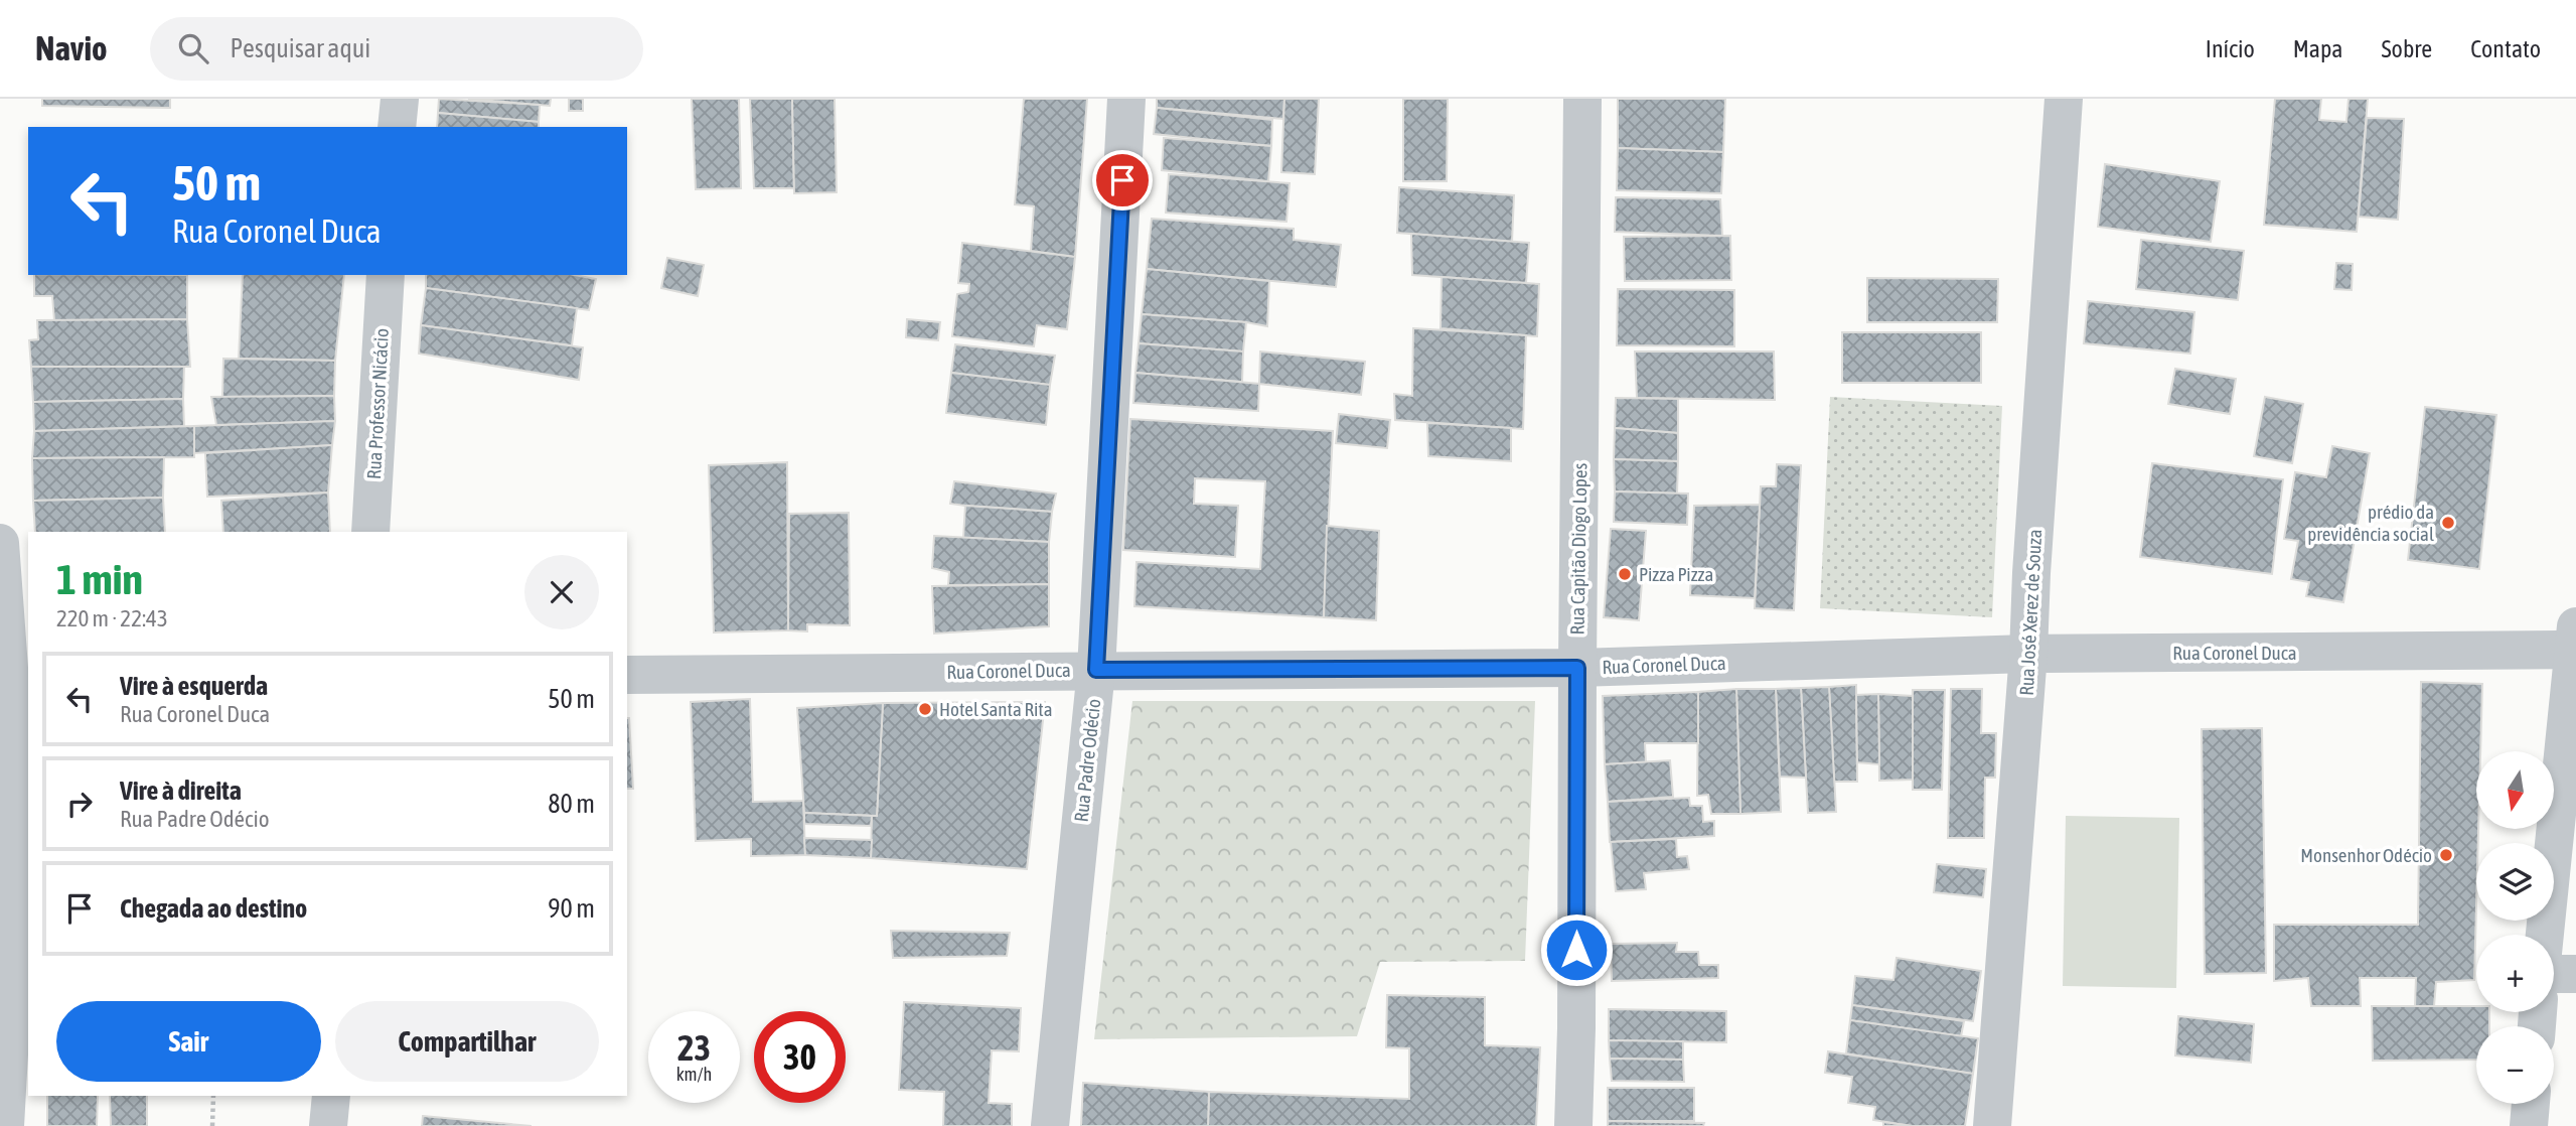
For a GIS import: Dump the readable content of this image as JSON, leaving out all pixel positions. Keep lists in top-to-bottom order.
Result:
{
  "streets": {
    "street": [
      "Rua Professor Nicácio",
      "Rua Capitão Diogo Lopes",
      "Rua José Xerez de Souza",
      "Rua Coronel Duca",
      "Rua Padre Odécio"
    ]
  },
  "crossings": [
    ["Rua Capitão Diogo Lopes", "Rua Coronel Duca"],
    ["Rua José Xerez de Souza", "Rua Coronel Duca"],
    ["Rua Coronel Duca", "Rua Padre Odécio"]
  ],
  "places": [
    "prédio da previdência social",
    "Pizza Pizza",
    "Hotel Santa Rita",
    "Monsenhor Odécio"
  ],
  "north": "bottom",
  "page": {
    "header": "Navio",
    "search": "Pesquisar aqui",
    "nav": [
      "Início",
      "Mapa",
      "Sobre",
      "Contato"
    ],
    "turn": ["50 m", "Rua Coronel Duca"],
    "heading": ["1 min", "220 m · 22:43"],
    "list": [
      {
        "name": "Vire à esquerda",
        "note": "Rua Coronel Duca",
        "value": "50 m"
      },
      {
        "name": "Vire à direita",
        "note": "Rua Padre Odécio",
        "value": "80 m"
      },
      {
        "name": "Chegada ao destino",
        "value": "90 m"
      }
    ],
    "map_buttons": ["+", "−"],
    "buttons": ["Sair", "Compartilhar"],
    "speed": "23 km/h",
    "limit": "30"
  }
}
